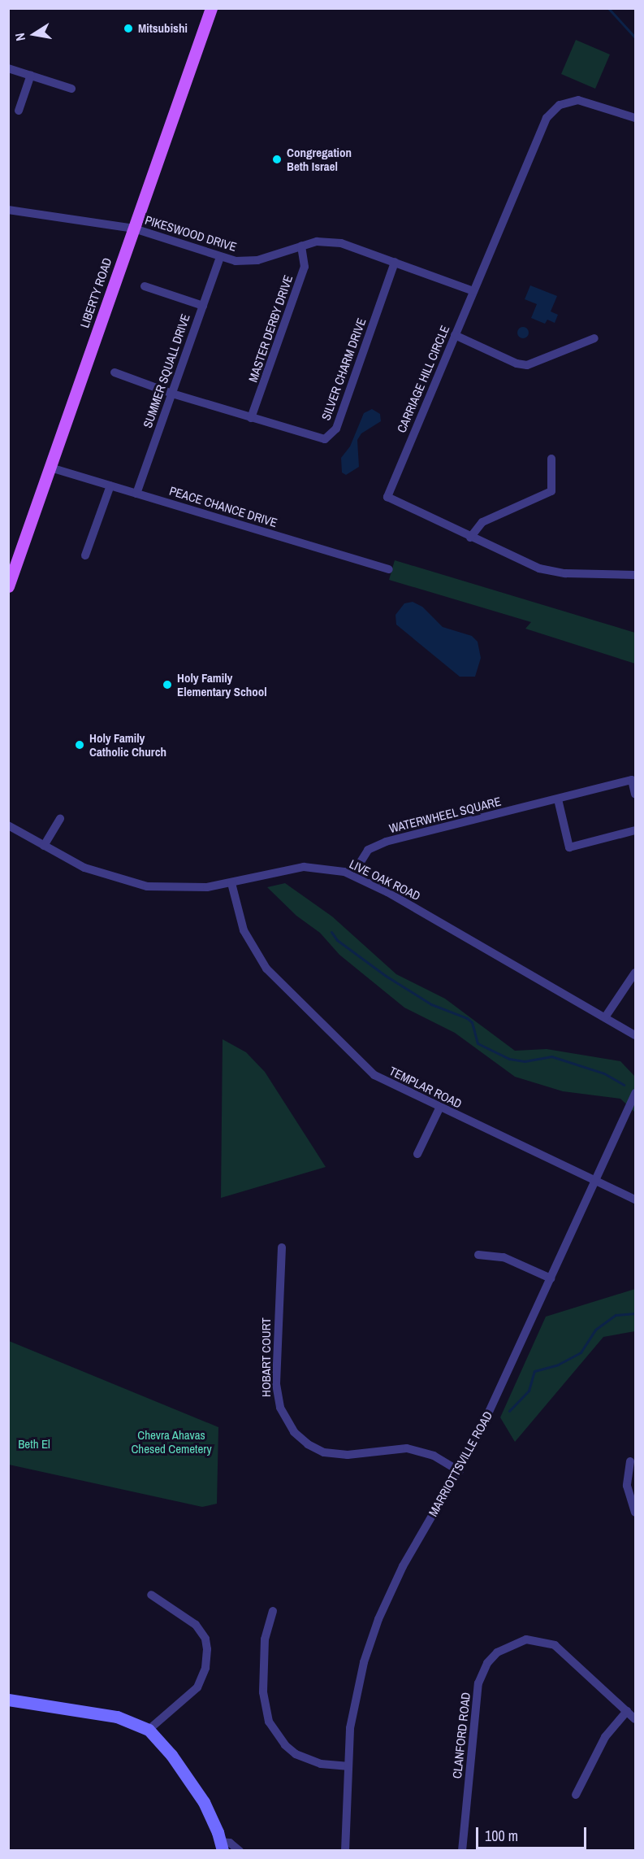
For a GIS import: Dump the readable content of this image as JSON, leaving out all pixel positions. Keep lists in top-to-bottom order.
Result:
{
  "streets": {
    "main road": ["LIBERTY ROAD"],
    "street": [
      "PIKESWOOD DRIVE",
      "MASTER DERBY DRIVE",
      "SILVER CHARM DRIVE",
      "SUMMER SQUALL DRIVE",
      "CARRIAGE HILL CIRCLE",
      "PEACE CHANCE DRIVE",
      "WATERWHEEL SQUARE",
      "LIVE OAK ROAD",
      "TEMPLAR ROAD",
      "HOBART COURT",
      "MARRIOTTSVILLE ROAD",
      "CLANFORD ROAD"
    ]
  },
  "crossings": [
    ["PIKESWOOD DRIVE", "LIBERTY ROAD"],
    ["PIKESWOOD DRIVE", "MASTER DERBY DRIVE"],
    ["PIKESWOOD DRIVE", "SILVER CHARM DRIVE"],
    ["PIKESWOOD DRIVE", "SUMMER SQUALL DRIVE"],
    ["PIKESWOOD DRIVE", "CARRIAGE HILL CIRCLE"],
    ["LIBERTY ROAD", "PEACE CHANCE DRIVE"],
    ["MASTER DERBY DRIVE", "SILVER CHARM DRIVE"],
    ["SILVER CHARM DRIVE", "SUMMER SQUALL DRIVE"],
    ["SUMMER SQUALL DRIVE", "PEACE CHANCE DRIVE"],
    ["WATERWHEEL SQUARE", "LIVE OAK ROAD"],
    ["LIVE OAK ROAD", "TEMPLAR ROAD"],
    ["TEMPLAR ROAD", "MARRIOTTSVILLE ROAD"],
    ["HOBART COURT", "MARRIOTTSVILLE ROAD"]
  ],
  "parks": ["Chevra Ahavas Chesed Cemetery", "Beth El"],
  "places": [
    "Mitsubishi",
    "Congregation Beth Israel",
    "Holy Family Elementary School",
    "Holy Family Catholic Church"
  ],
  "scale_bar": "100 m",
  "north": "left"
}
